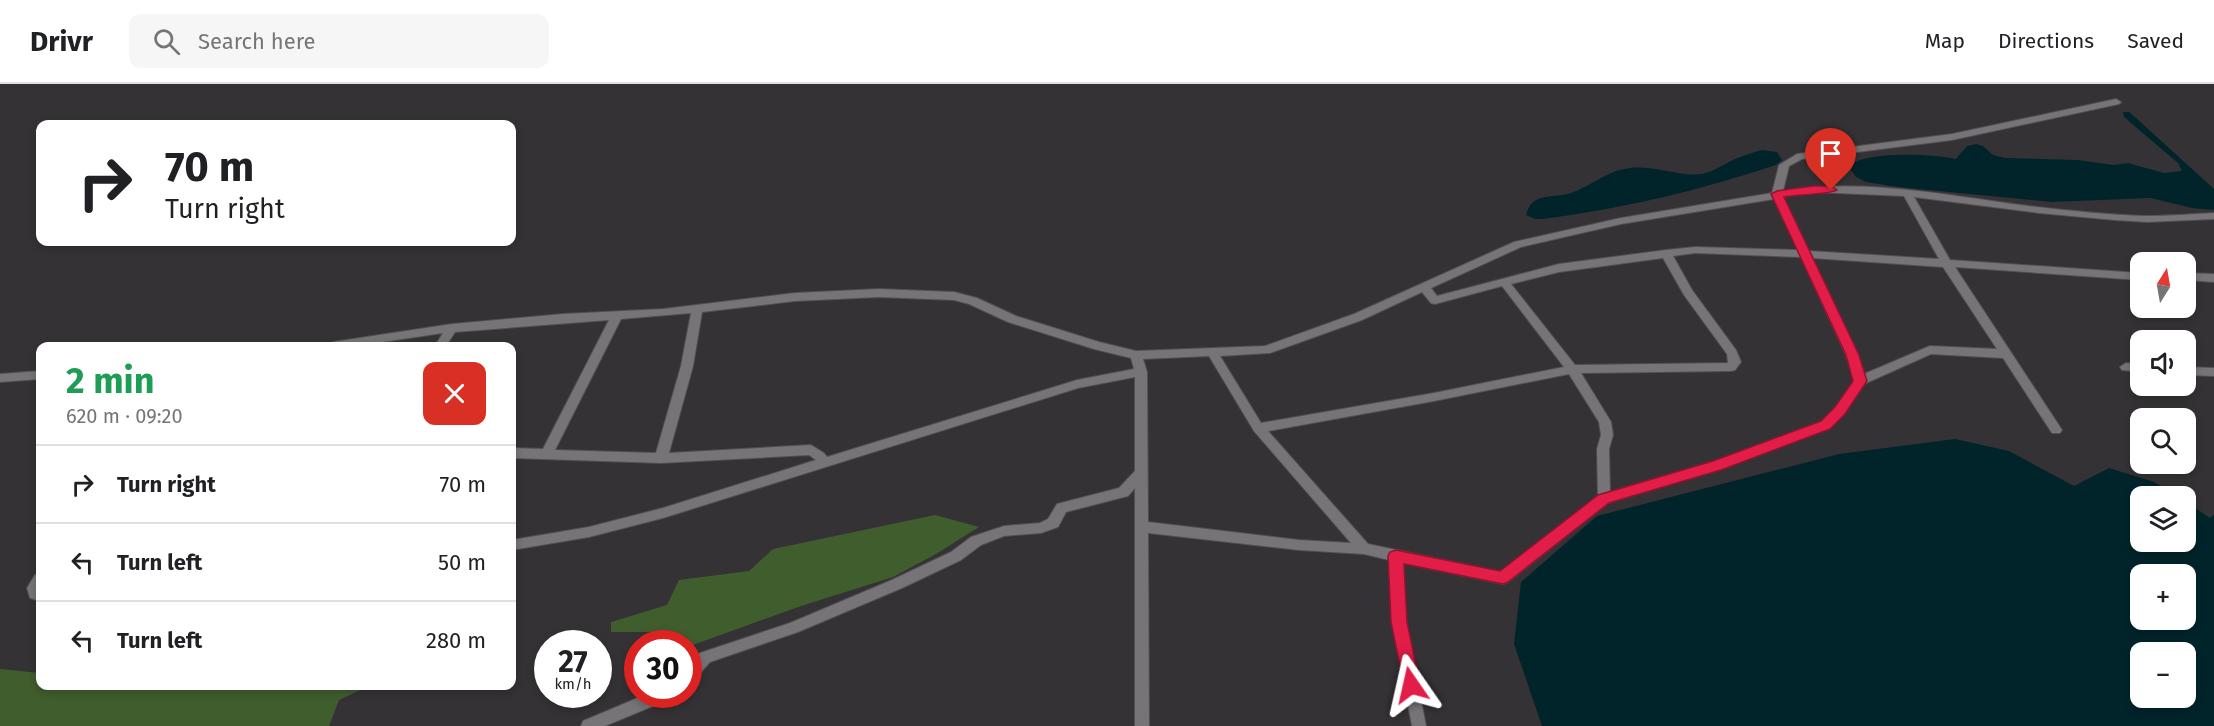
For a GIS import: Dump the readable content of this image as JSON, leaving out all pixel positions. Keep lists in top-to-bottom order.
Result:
{
  "north": "top",
  "page": {
    "header": "Drivr",
    "search": "Search here",
    "nav": ["Map", "Directions", "Saved"],
    "turn": ["70 m", "Turn right"],
    "map_buttons": ["+", "−"],
    "heading": ["2 min", "620 m · 09:20"],
    "list": [
      {
        "name": "Turn right",
        "value": "70 m"
      },
      {
        "name": "Turn left",
        "value": "50 m"
      },
      {
        "name": "Turn left",
        "value": "280 m"
      }
    ],
    "speed": "27 km/h",
    "limit": "30"
  }
}
